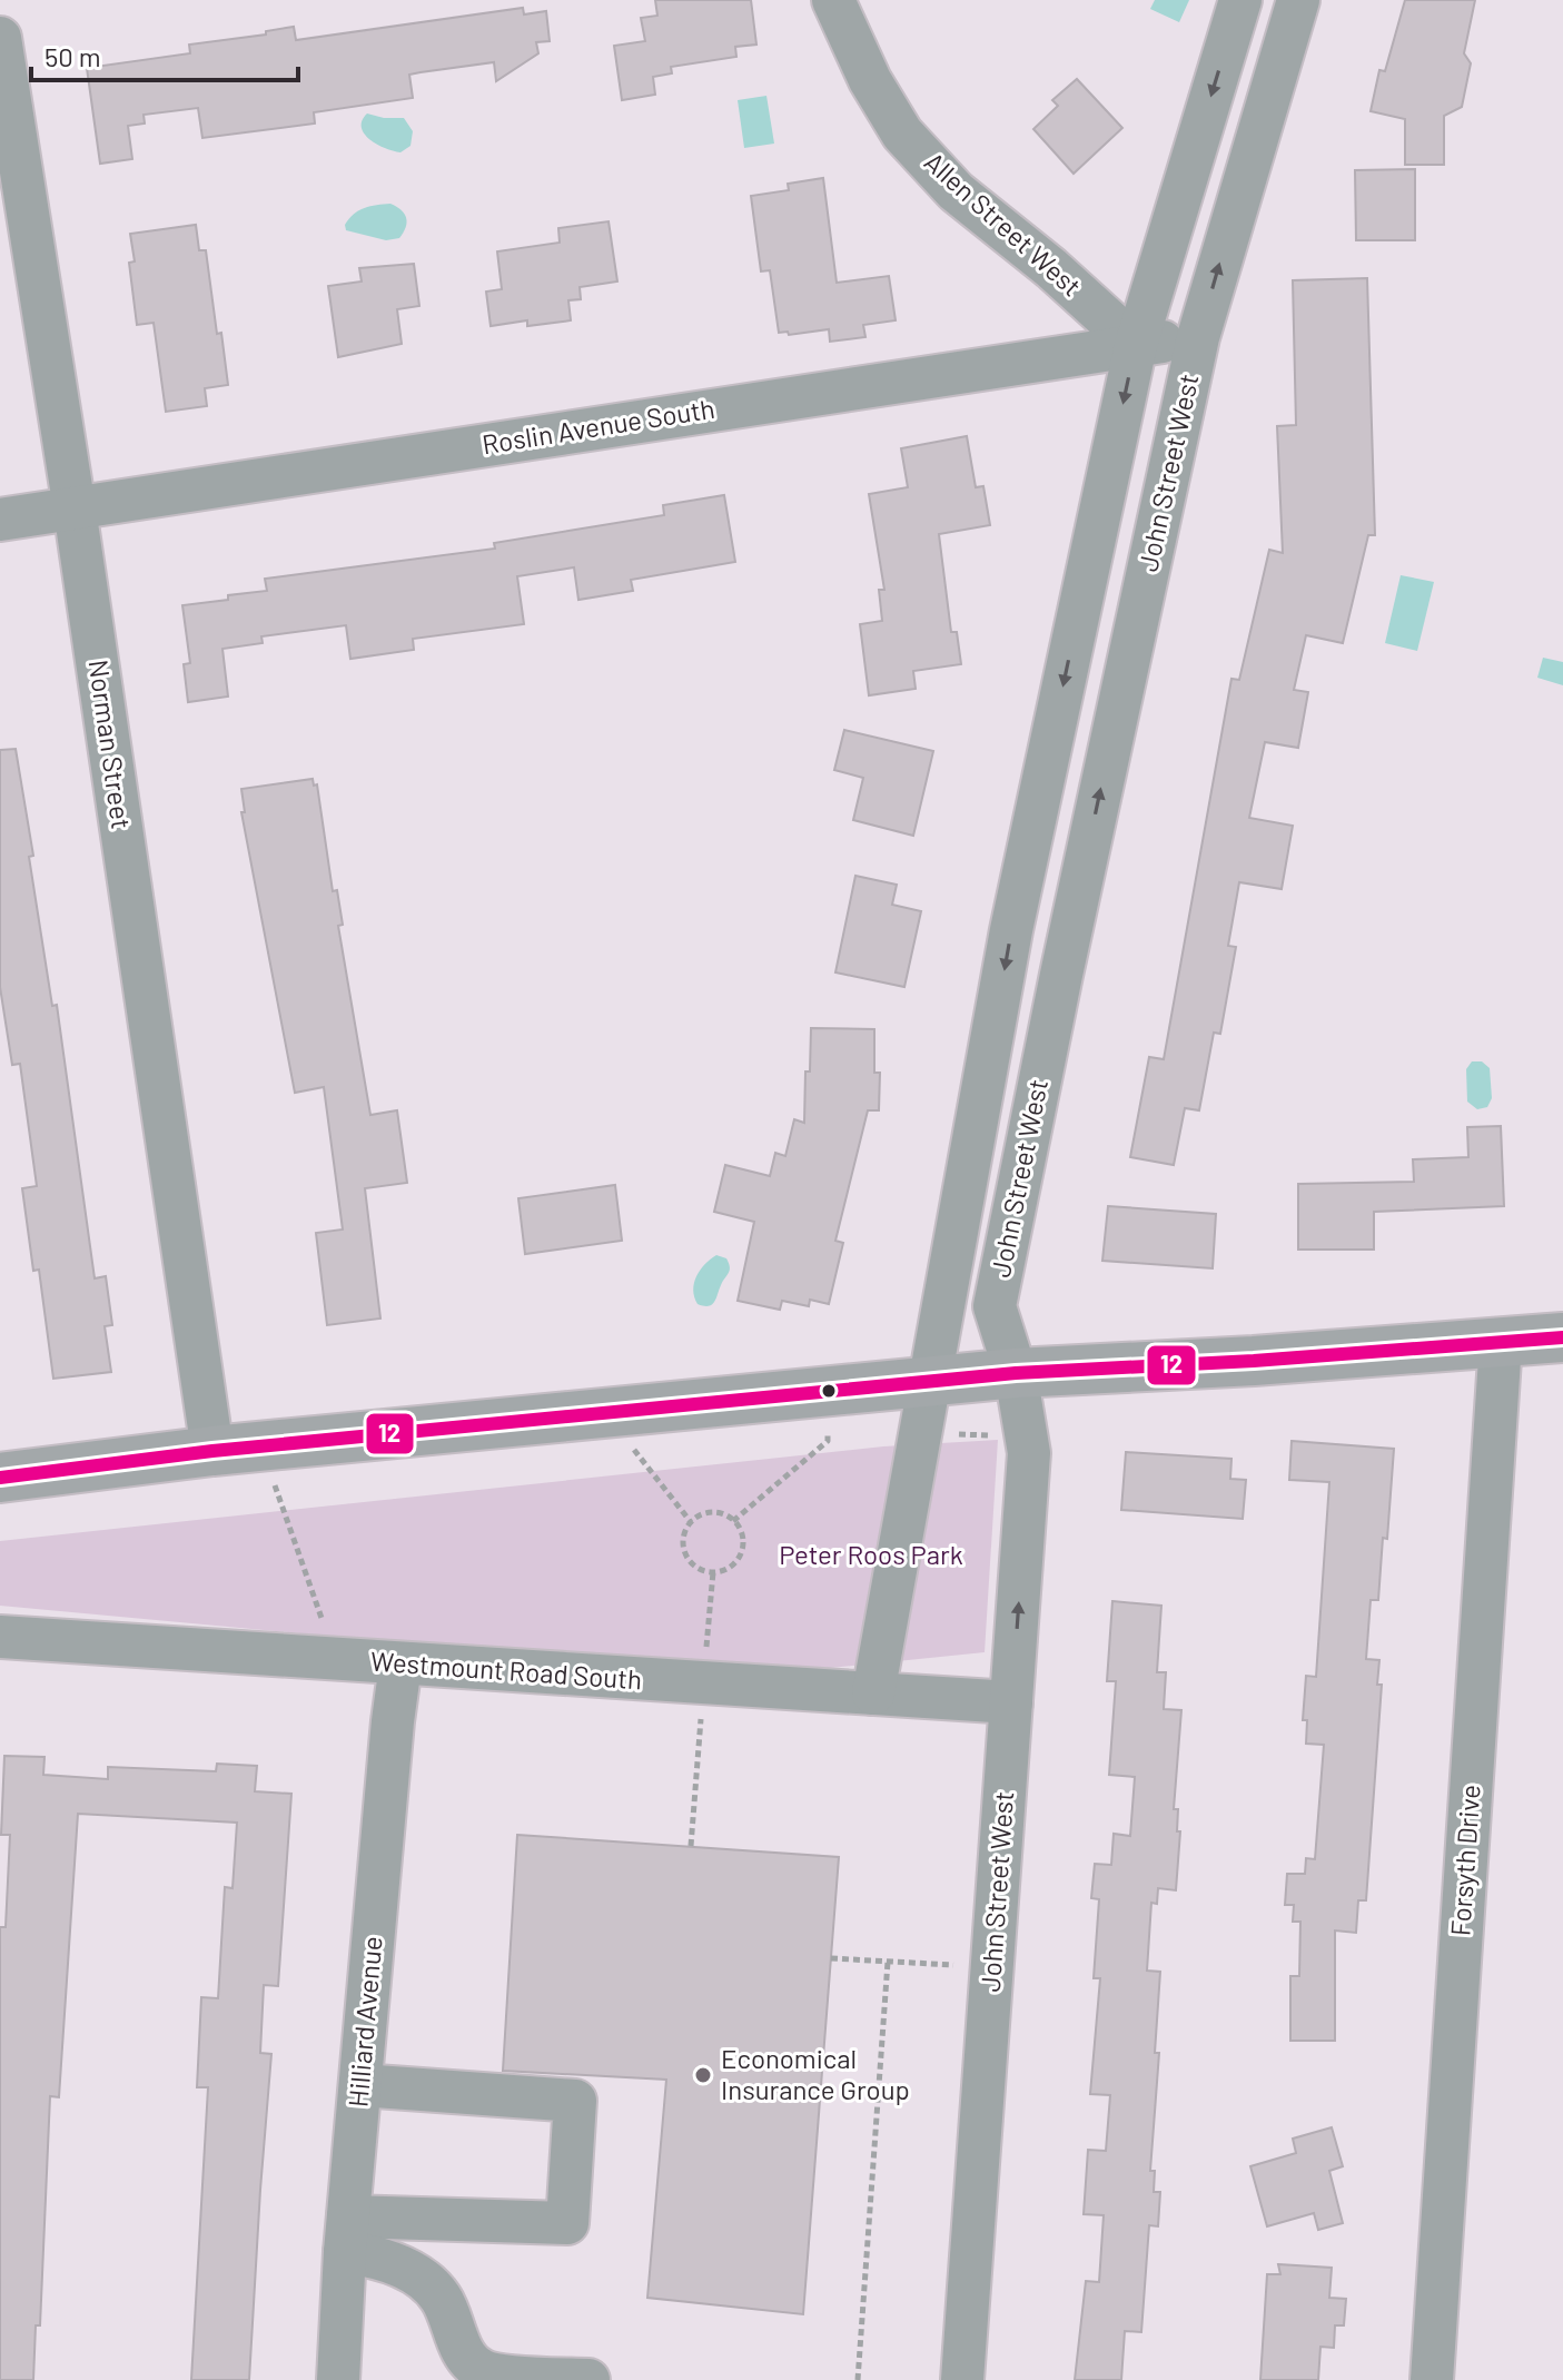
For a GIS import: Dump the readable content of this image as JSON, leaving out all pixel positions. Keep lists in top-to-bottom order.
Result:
{
  "streets": {
    "street": [
      "Allen Street West",
      "Roslin Avenue South",
      "John Street West",
      "Norman Street",
      "Westmount Road South",
      "Forsyth Drive",
      "Hilliard Avenue"
    ]
  },
  "crossings": [
    ["Allen Street West", "Roslin Avenue South"],
    ["Allen Street West", "John Street West"],
    ["Roslin Avenue South", "John Street West"],
    ["Roslin Avenue South", "Norman Street"],
    ["John Street West", "Westmount Road South"],
    ["Westmount Road South", "Hilliard Avenue"]
  ],
  "parks": ["Peter Roos Park"],
  "places": ["Economical Insurance Group"],
  "lines": ["transit line 12"],
  "scale_bar": "50 m"
}
